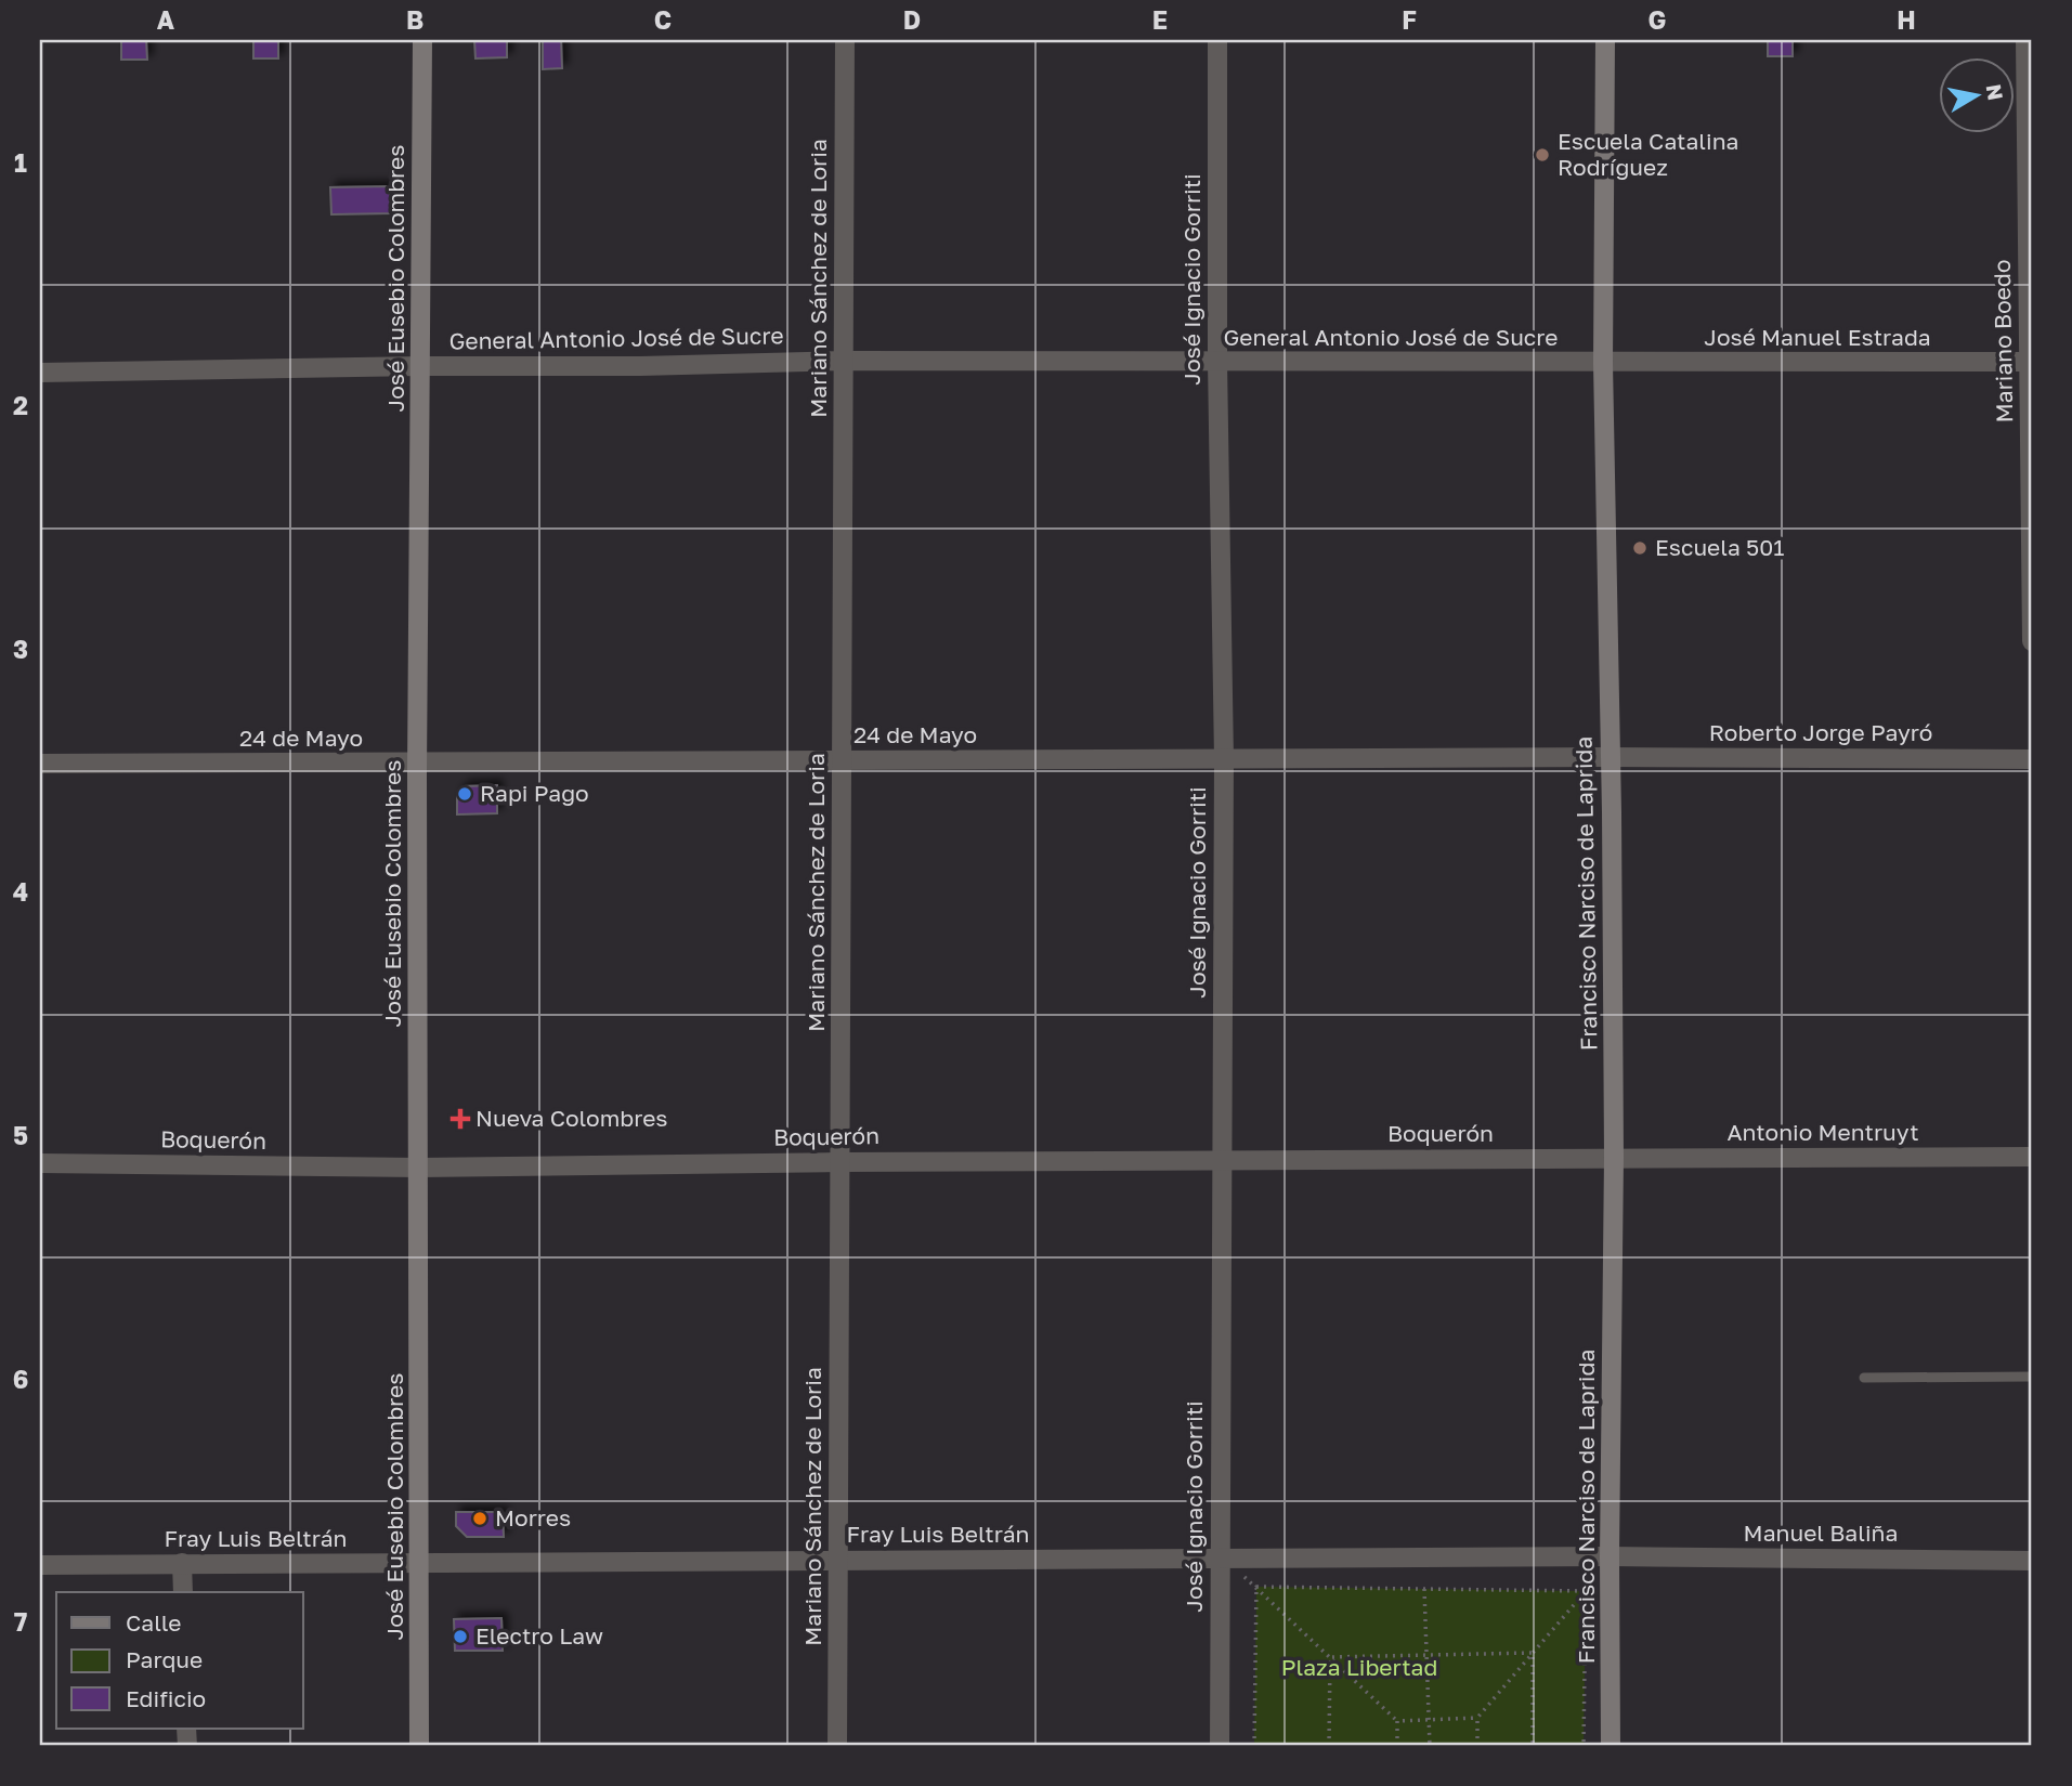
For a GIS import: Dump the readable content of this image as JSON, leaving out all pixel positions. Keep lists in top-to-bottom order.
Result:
{
  "streets": {
    "street": [
      "José Eusebio Colombres",
      "Mariano Sánchez de Loria",
      "José Ignacio Gorriti",
      "General Antonio José de Sucre",
      "José Manuel Estrada",
      "Mariano Boedo",
      "Roberto Jorge Payró",
      "24 de Mayo",
      "Francisco Narciso de Laprida",
      "Antonio Mentruyt",
      "Boquerón",
      "Manuel Baliña",
      "Fray Luis Beltrán"
    ]
  },
  "crossings": [
    ["José Eusebio Colombres", "General Antonio José de Sucre"],
    ["José Eusebio Colombres", "24 de Mayo"],
    ["José Eusebio Colombres", "Boquerón"],
    ["José Eusebio Colombres", "Fray Luis Beltrán"],
    ["Mariano Sánchez de Loria", "General Antonio José de Sucre"],
    ["Mariano Sánchez de Loria", "24 de Mayo"],
    ["Mariano Sánchez de Loria", "Boquerón"],
    ["Mariano Sánchez de Loria", "Fray Luis Beltrán"],
    ["José Ignacio Gorriti", "General Antonio José de Sucre"],
    ["José Ignacio Gorriti", "24 de Mayo"],
    ["José Ignacio Gorriti", "Boquerón"],
    ["José Ignacio Gorriti", "Fray Luis Beltrán"],
    ["General Antonio José de Sucre", "José Manuel Estrada"],
    ["General Antonio José de Sucre", "Francisco Narciso de Laprida"],
    ["José Manuel Estrada", "Mariano Boedo"],
    ["José Manuel Estrada", "Francisco Narciso de Laprida"],
    ["Roberto Jorge Payró", "24 de Mayo"],
    ["Roberto Jorge Payró", "Francisco Narciso de Laprida"],
    ["24 de Mayo", "Francisco Narciso de Laprida"],
    ["Francisco Narciso de Laprida", "Antonio Mentruyt"],
    ["Francisco Narciso de Laprida", "Boquerón"],
    ["Francisco Narciso de Laprida", "Manuel Baliña"],
    ["Francisco Narciso de Laprida", "Fray Luis Beltrán"],
    ["Antonio Mentruyt", "Boquerón"],
    ["Manuel Baliña", "Fray Luis Beltrán"]
  ],
  "parks": ["Plaza Libertad"],
  "places": {
    "other": [
      "Escuela Catalina Rodríguez",
      "Escuela 501",
      "Rapi Pago",
      "Morres",
      "Electro Law"
    ],
    "health": ["Nueva Colombres"]
  },
  "legend": ["Calle", "Parque", "Edificio"],
  "north": "right",
  "grid": {
    "columns": [
      "A",
      "B",
      "C",
      "D",
      "E",
      "F",
      "G",
      "H"
    ],
    "rows": [
      "1",
      "2",
      "3",
      "4",
      "5",
      "6",
      "7"
    ]
  }
}
